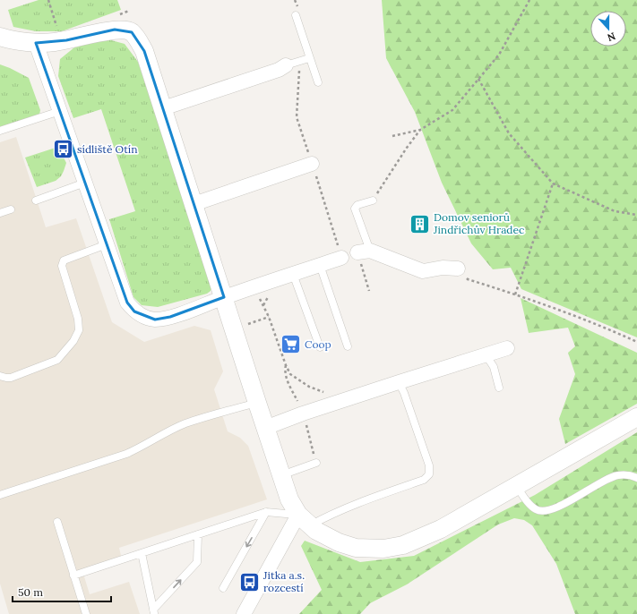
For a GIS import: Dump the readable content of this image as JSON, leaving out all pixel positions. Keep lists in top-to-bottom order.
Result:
{
  "places": {
    "bus stop": ["sídliště Otín", "Jitka a.s. rozcestí"],
    "building": ["Domov seniorů Jindřichův Hradec"],
    "supermarket": ["Coop"]
  },
  "scale_bar": "50 m",
  "north": "bottom"
}
